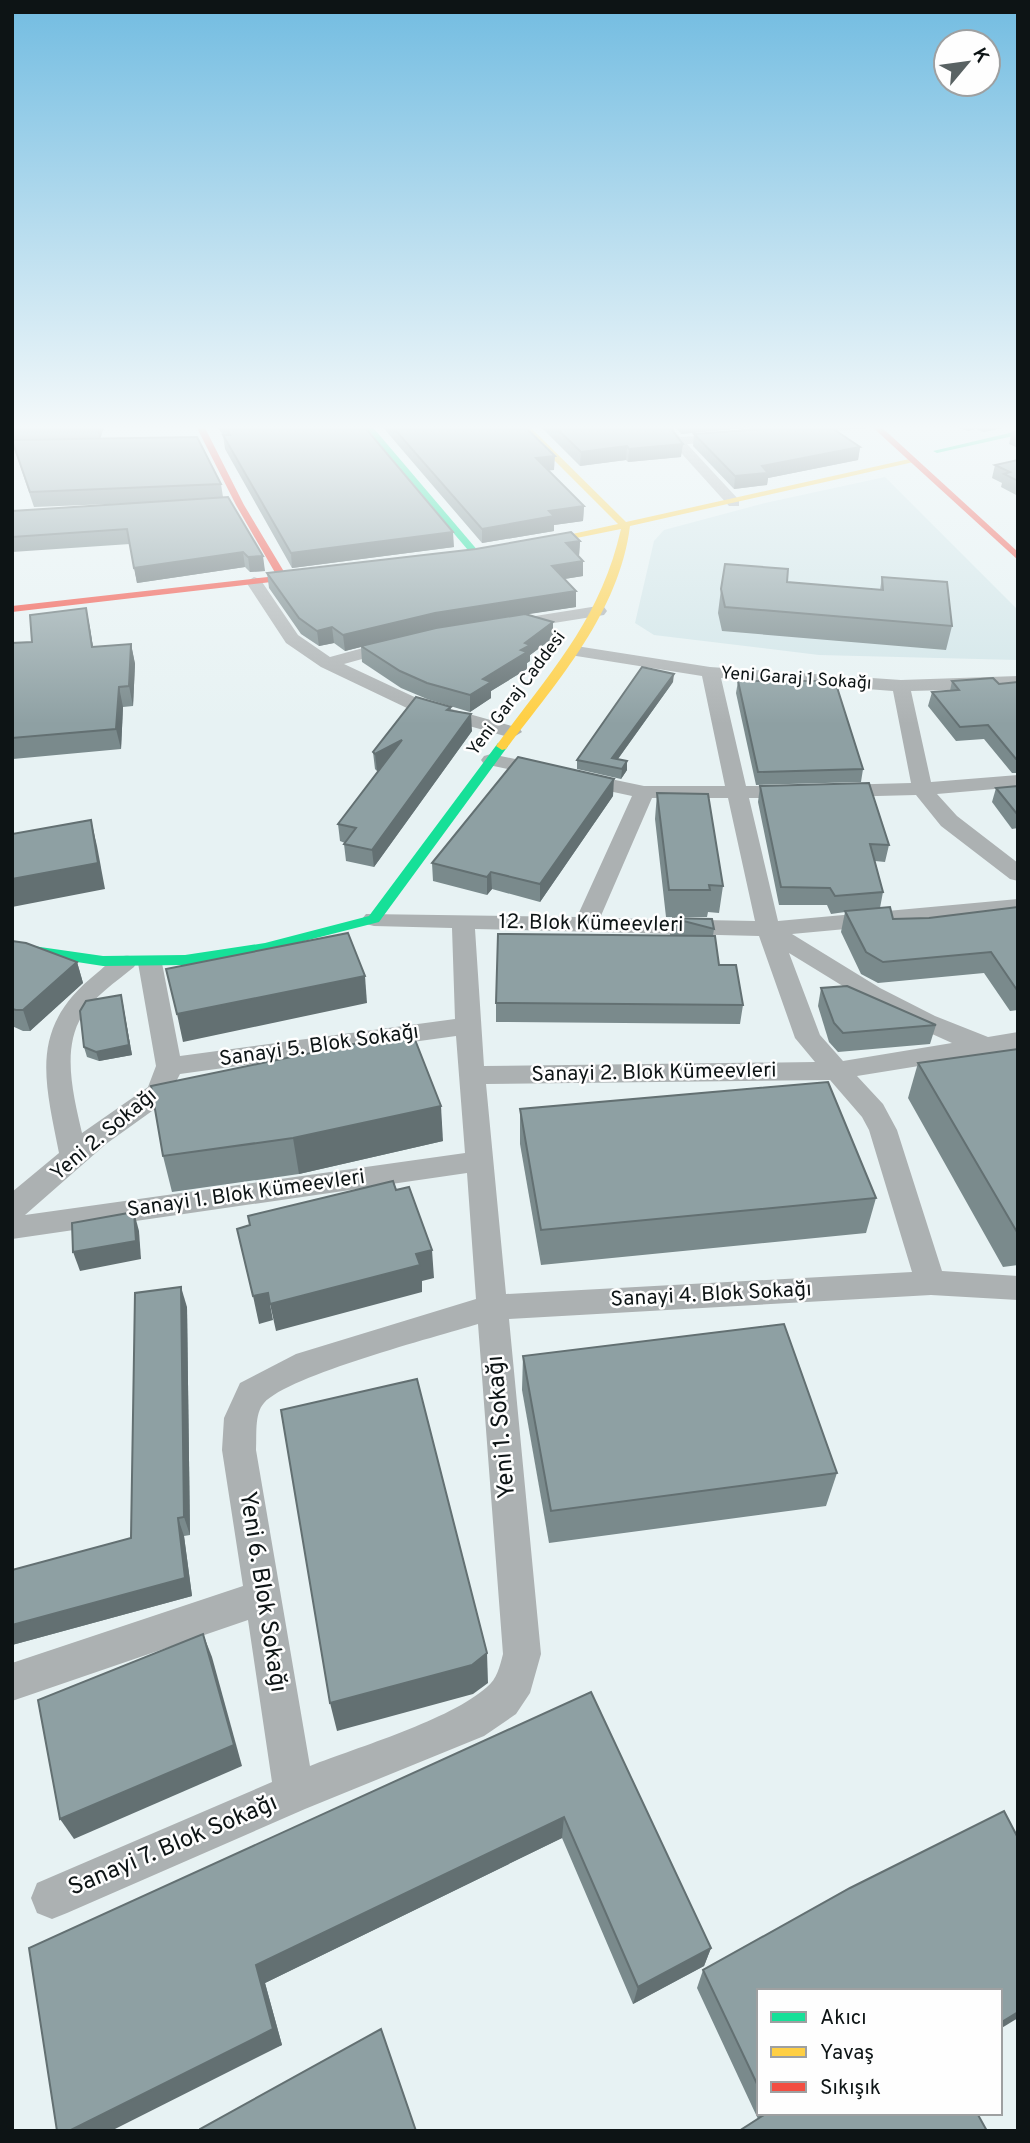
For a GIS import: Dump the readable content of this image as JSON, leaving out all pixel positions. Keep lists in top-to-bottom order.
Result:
{
  "streets": {
    "street": [
      "Yeni Garaj 1 Sokağı",
      "Yeni Garaj Caddesi",
      "12. Blok Kümeevleri",
      "Sanayi 5. Blok Sokağı",
      "Sanayi 2. Blok Kümeevleri",
      "Yeni 2. Sokağı",
      "Sanayi 1. Blok Kümeevleri",
      "Sanayi 4. Blok Sokağı",
      "Yeni 1. Sokağı",
      "Yeni 6. Blok Sokağı",
      "Sanayi 7. Blok Sokağı"
    ]
  },
  "crossings": [
    ["Yeni Garaj 1 Sokağı", "Yeni Garaj Caddesi"],
    ["Yeni Garaj Caddesi", "12. Blok Kümeevleri"],
    ["12. Blok Kümeevleri", "Yeni 1. Sokağı"],
    ["Sanayi 5. Blok Sokağı", "Yeni 2. Sokağı"],
    ["Sanayi 5. Blok Sokağı", "Yeni 1. Sokağı"],
    ["Sanayi 2. Blok Kümeevleri", "Yeni 1. Sokağı"],
    ["Sanayi 1. Blok Kümeevleri", "Yeni 1. Sokağı"],
    ["Sanayi 4. Blok Sokağı", "Yeni 1. Sokağı"],
    ["Sanayi 4. Blok Sokağı", "Yeni 6. Blok Sokağı"],
    ["Yeni 1. Sokağı", "Yeni 6. Blok Sokağı"],
    ["Yeni 1. Sokağı", "Sanayi 7. Blok Sokağı"],
    ["Yeni 6. Blok Sokağı", "Sanayi 7. Blok Sokağı"]
  ],
  "legend": ["Akıcı", "Yavaş", "Sıkışık"],
  "north": "top right"
}
